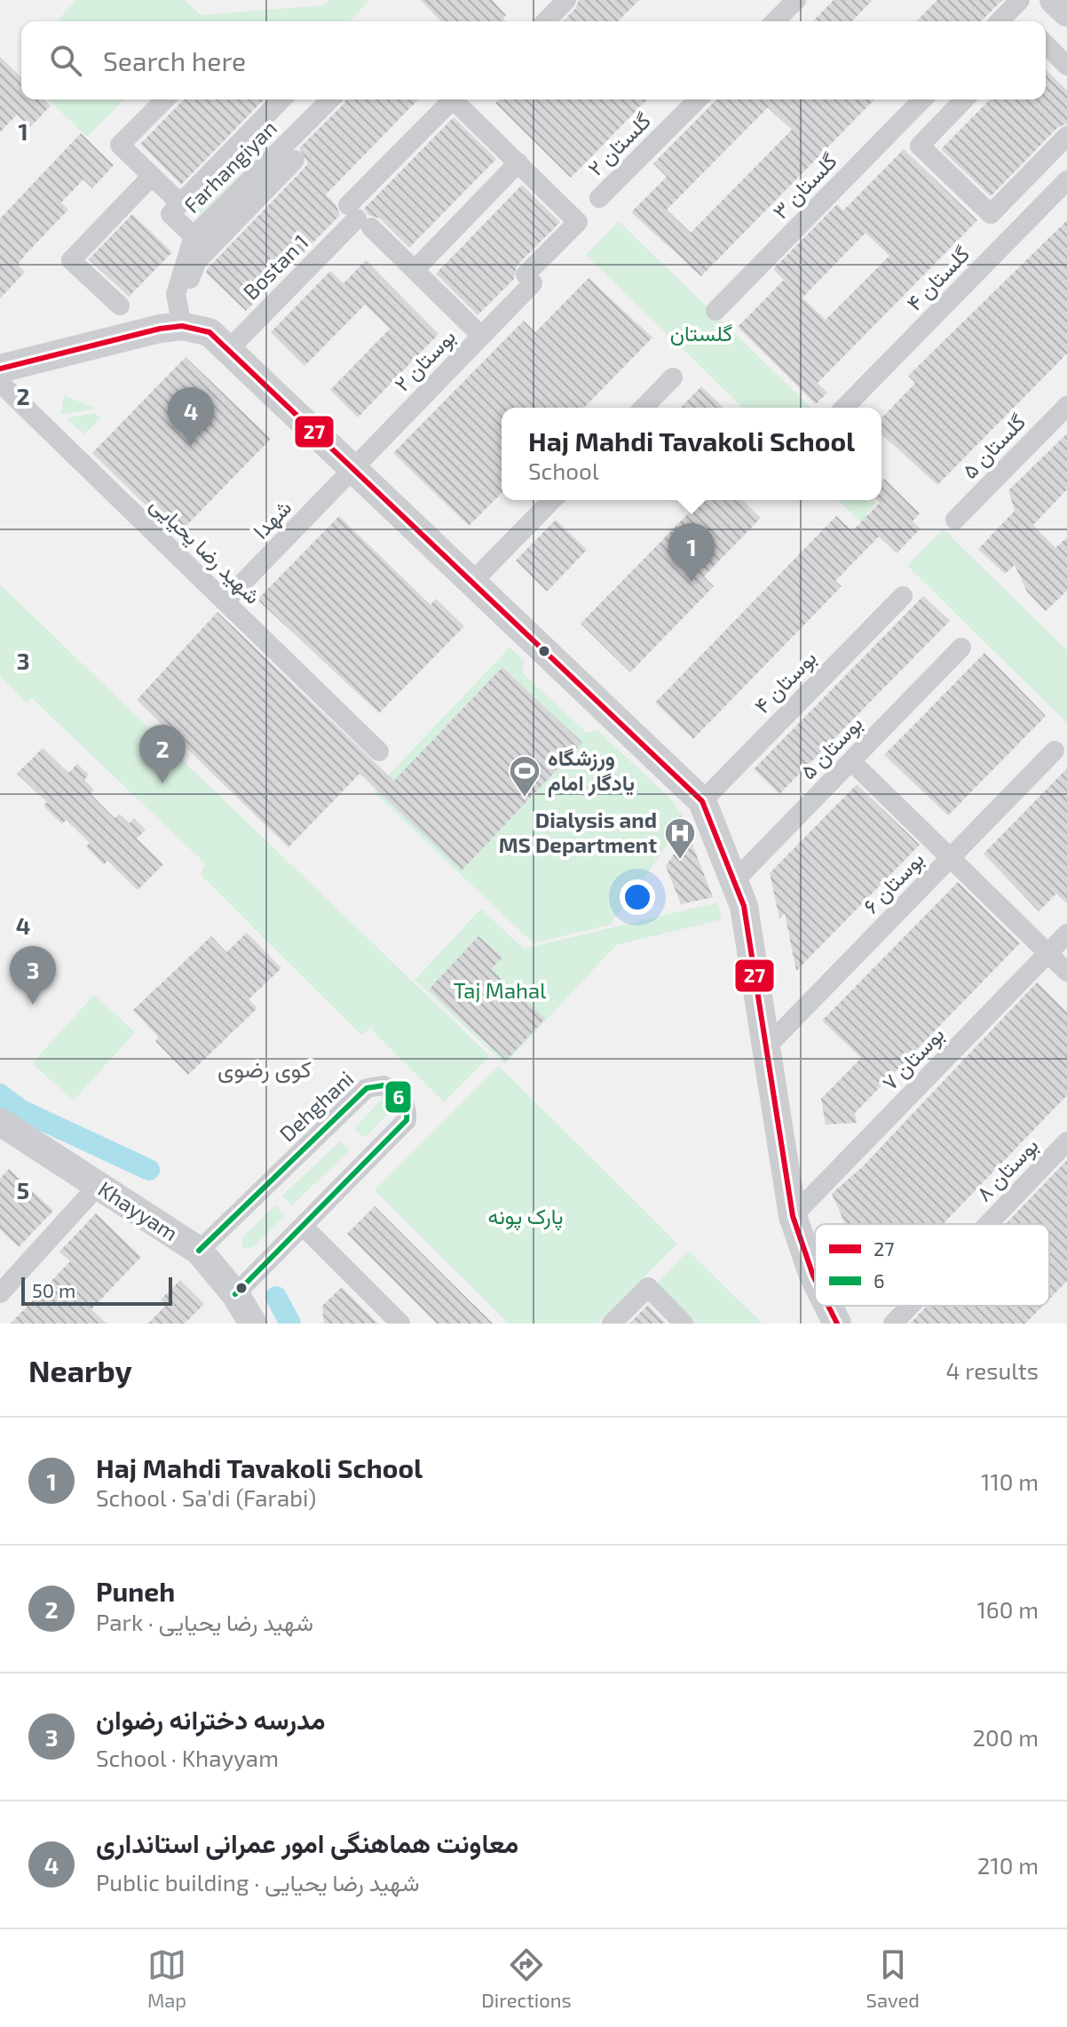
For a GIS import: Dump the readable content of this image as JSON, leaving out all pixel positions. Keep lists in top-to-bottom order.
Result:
{
  "streets": {
    "street": [
      "گلستان ۲",
      "Farhangiyan",
      "گلستان ۳",
      "Bostan 1",
      "گلستان ۴",
      "بوستان ۲",
      "گلستان ۵",
      "شهدا",
      "شهید رضا یحیایی",
      "بوستان ۴",
      "بوستان ۵",
      "بوستان ۶",
      "بوستان ۷",
      "Dehghani",
      "بوستان ۸",
      "Khayyam"
    ]
  },
  "crossings": [
    ["بوستان ۲", "شهدا"],
    ["شهدا", "شهید رضا یحیایی"],
    ["Dehghani", "Khayyam"]
  ],
  "districts": ["کوی رضوی"],
  "parks": ["گلستان", "Taj Mahal", "پارک پونه"],
  "places": {
    "sports": ["ورزشگاه یادگار امام"],
    "hospital": ["Dialysis and MS Department"]
  },
  "lines": ["transit line 27", "transit line 6"],
  "legend": ["27", "6"],
  "scale_bar": "50 m",
  "page": {
    "search": "Search here",
    "pins": [
      "4",
      "1",
      "2",
      "3"
    ],
    "popup": ["Haj Mahdi Tavakoli School", "School"],
    "scale": "50 m",
    "heading": ["Nearby", "4 results"],
    "list": [
      {
        "mark": "1",
        "name": "Haj Mahdi Tavakoli School",
        "note": "School · Sa'di (Farabi)",
        "value": "110 m"
      },
      {
        "mark": "2",
        "name": "Puneh",
        "note": "Park · شهید رضا یحیایی",
        "value": "160 m"
      },
      {
        "mark": "3",
        "name": "مدرسه دخترانه رضوان",
        "note": "School · Khayyam",
        "value": "200 m"
      },
      {
        "mark": "4",
        "name": "معاونت هماهنگی امور عمرانی استانداری",
        "note": "Public building · شهید رضا یحیایی",
        "value": "210 m"
      }
    ],
    "nav": ["Map", "Directions", "Saved"]
  },
  "grid": {
    "rows": [
      "1",
      "2",
      "3",
      "4",
      "5"
    ]
  }
}
